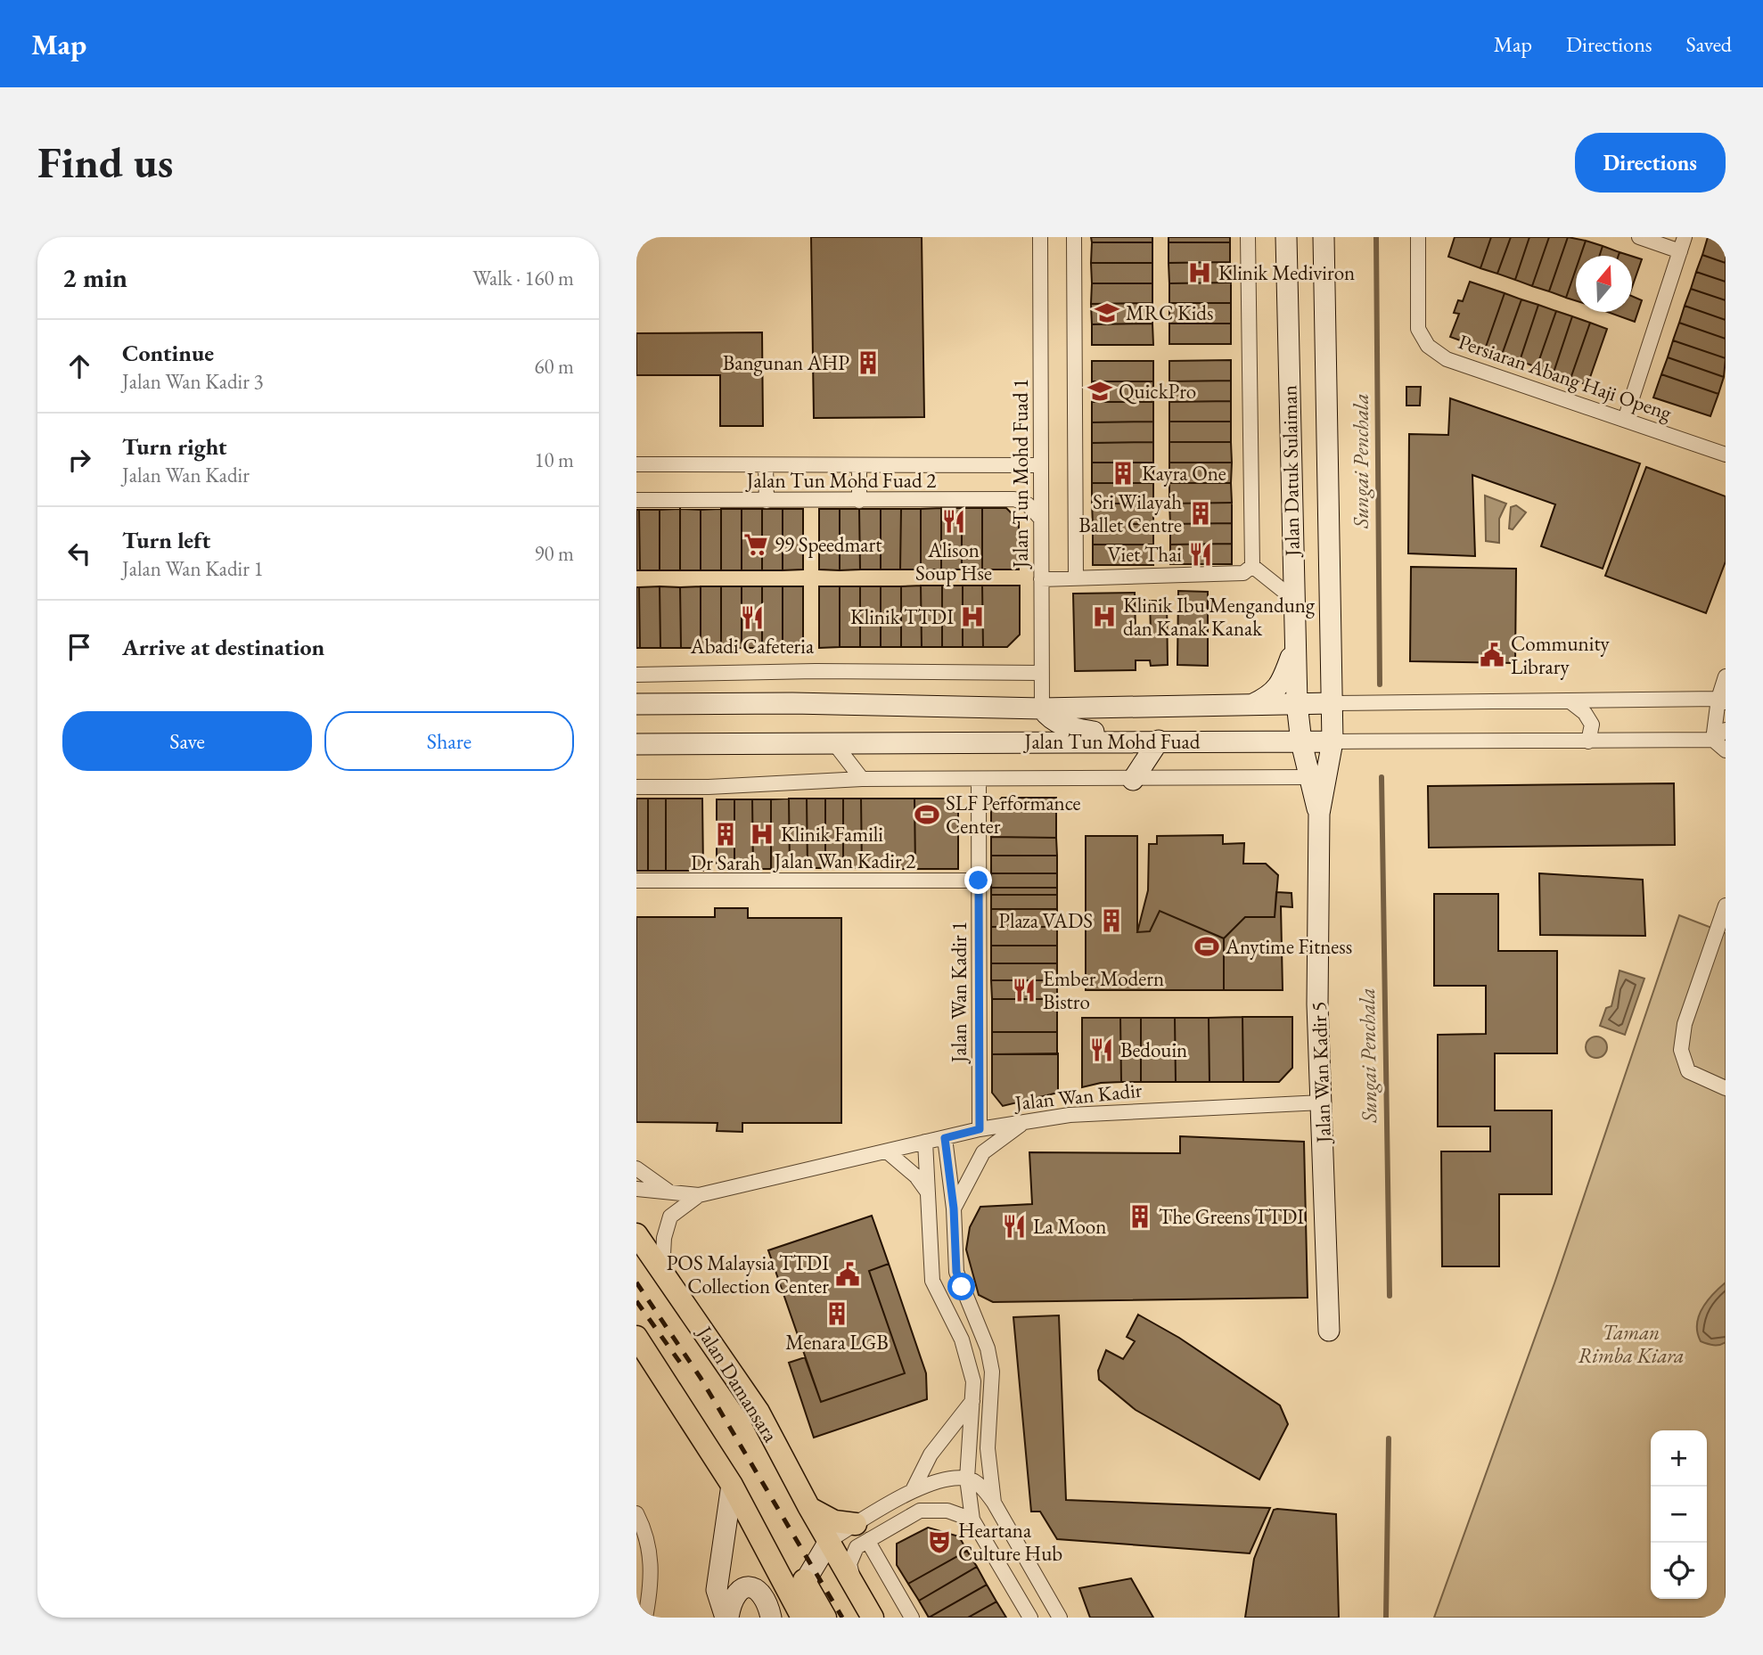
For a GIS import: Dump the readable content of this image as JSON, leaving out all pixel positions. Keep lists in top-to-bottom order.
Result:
{
  "streets": {
    "main road": [
      "Jalan Datuk Sulaiman",
      "Jalan Tun Mohd Fuad",
      "Jalan Wan Kadir 5",
      "Jalan Damansara"
    ],
    "street": [
      "Persiaran Abang Haji Openg",
      "Jalan Tun Mohd Fuad 1",
      "Jalan Tun Mohd Fuad 2",
      "Jalan Wan Kadir 2",
      "Jalan Wan Kadir 1",
      "Jalan Wan Kadir"
    ]
  },
  "crossings": [
    ["Jalan Datuk Sulaiman", "Jalan Tun Mohd Fuad"],
    ["Jalan Datuk Sulaiman", "Jalan Wan Kadir 5"],
    ["Jalan Tun Mohd Fuad 1", "Jalan Tun Mohd Fuad 2"],
    ["Jalan Tun Mohd Fuad 1", "Jalan Tun Mohd Fuad"],
    ["Jalan Tun Mohd Fuad", "Jalan Wan Kadir 1"],
    ["Jalan Tun Mohd Fuad", "Jalan Wan Kadir 5"],
    ["Jalan Wan Kadir 2", "Jalan Wan Kadir 1"],
    ["Jalan Wan Kadir 1", "Jalan Wan Kadir"],
    ["Jalan Wan Kadir 5", "Jalan Wan Kadir"],
    ["Jalan Wan Kadir", "Jalan Damansara"]
  ],
  "water": ["Sungai Penchala"],
  "parks": ["Taman Rimba Kiara"],
  "places": {
    "hospital": [
      "Klinik Mediviron",
      "Klinik TTDI",
      "Klinik Ibu Mengandung dan Kanak Kanak",
      "Klinik Famili"
    ],
    "school or university": ["MRC Kids", "QuickPro"],
    "building": [
      "Bangunan AHP",
      "Kayra One",
      "Sri Wilayah Ballet Centre",
      "Dr Sarah",
      "Plaza VADS",
      "The Greens TTDI",
      "Menara LGB"
    ],
    "restaurant": [
      "Alison Soup Hse",
      "Viet Thai",
      "Abadi Cafeteria",
      "Ember Modern Bistro",
      "Bedouin",
      "La Moon"
    ],
    "supermarket": ["99 Speedmart"],
    "public building": ["Community Library", "POS Malaysia TTDI Collection Center"],
    "sports": ["SLF Performance Center", "Anytime Fitness"],
    "theatre": ["Heartana Culture Hub"]
  },
  "north": "top",
  "page": {
    "header": "Map",
    "nav": ["Map", "Directions", "Saved"],
    "buttons": [
      "Directions",
      ["Save", "Share"]
    ],
    "title": "Find us",
    "heading": ["2 min", "Walk · 160 m"],
    "list": [
      ["Continue", "Jalan Wan Kadir 3", "60 m"],
      ["Turn right", "Jalan Wan Kadir", "10 m"],
      ["Turn left", "Jalan Wan Kadir 1", "90 m"],
      "Arrive at destination"
    ],
    "map_buttons": ["+", "−"]
  }
}
